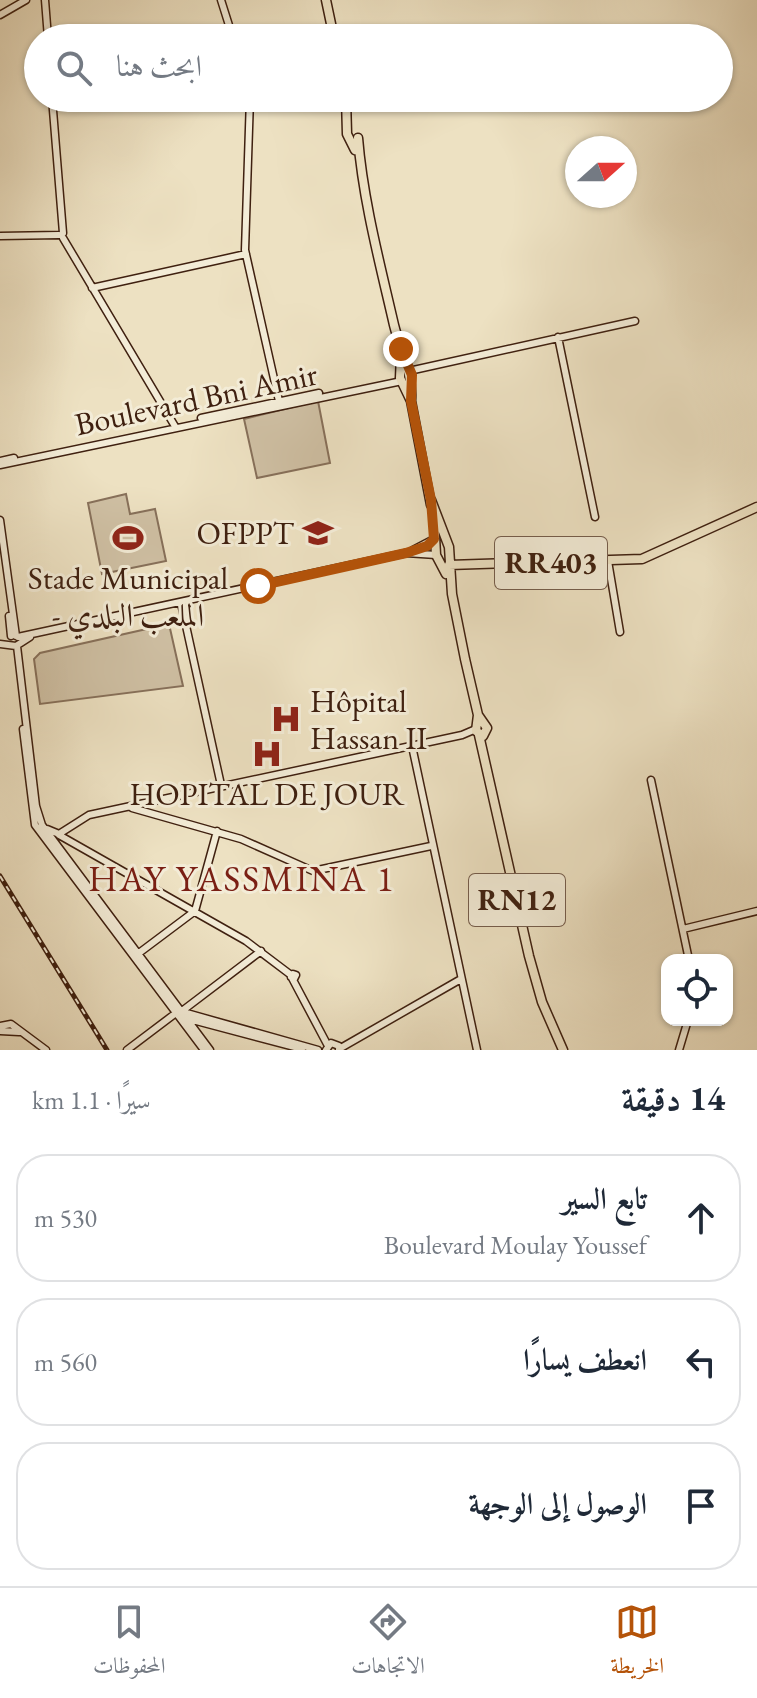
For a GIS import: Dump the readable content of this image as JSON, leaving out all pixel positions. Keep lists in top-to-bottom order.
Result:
{
  "streets": {
    "main road": ["RR403", "RN12"],
    "street": ["Boulevard Bni Amir"]
  },
  "crossings": [
    ["Boulevard Bni Amir", "RN12"],
    ["RR403", "RN12"]
  ],
  "districts": ["HAY YASSMINA 1"],
  "places": {
    "school or university": ["OFPPT"],
    "sports": ["Stade Municipal - الملعب البلدي"],
    "hospital": ["Hôpital Hassan II", "HOPITAL DE JOUR"]
  },
  "north": "right",
  "page": {
    "search": "ابحث هنا",
    "heading": ["14 دقيقة", "سيرًا · 1.1 km"],
    "list": [
      ["تابع السير", "Boulevard Moulay Youssef", "530 m"],
      ["انعطف يسارًا", "560 m"],
      "الوصول إلى الوجهة"
    ],
    "nav": ["الخريطة", "الاتجاهات", "المحفوظات"]
  }
}
